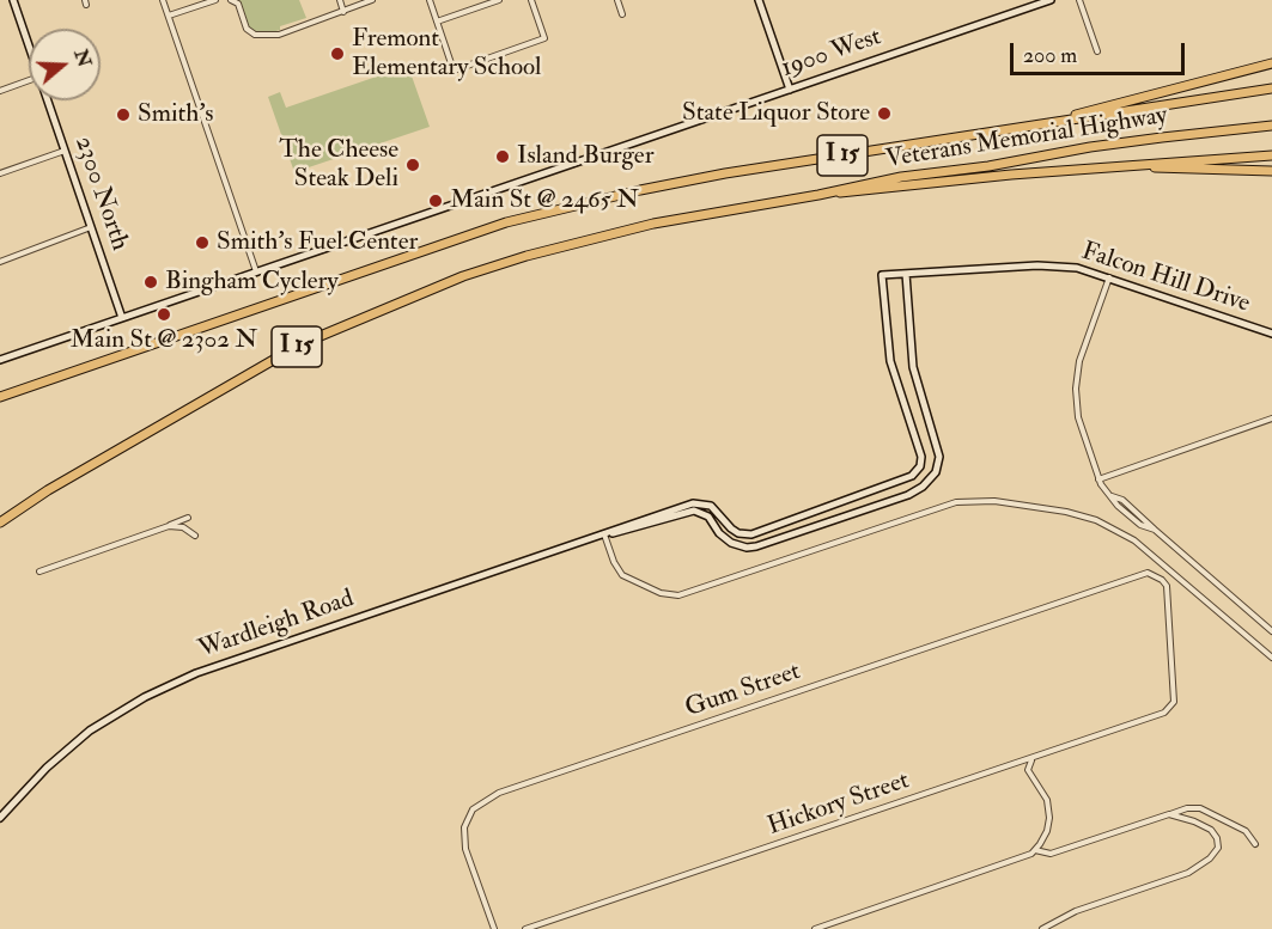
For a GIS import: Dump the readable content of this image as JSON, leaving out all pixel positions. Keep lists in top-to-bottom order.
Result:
{
  "streets": {
    "highway": ["Veterans Memorial Highway", "I 15"],
    "main road": [
      "1900 West",
      "2300 North",
      "Falcon Hill Drive",
      "Wardleigh Road"
    ],
    "street": ["Gum Street", "Hickory Street"]
  },
  "crossings": [
    ["1900 West", "2300 North"],
    ["Falcon Hill Drive", "Wardleigh Road"],
    ["Gum Street", "Hickory Street"]
  ],
  "places": [
    "Fremont Elementary School",
    "State Liquor Store",
    "Smith's",
    "Island Burger",
    "The Cheese Steak Deli",
    "Main St @ 2465 N",
    "Smith's Fuel Center",
    "Bingham Cyclery",
    "Main St @ 2302 N"
  ],
  "scale_bar": "200 m",
  "north": "right"
}
